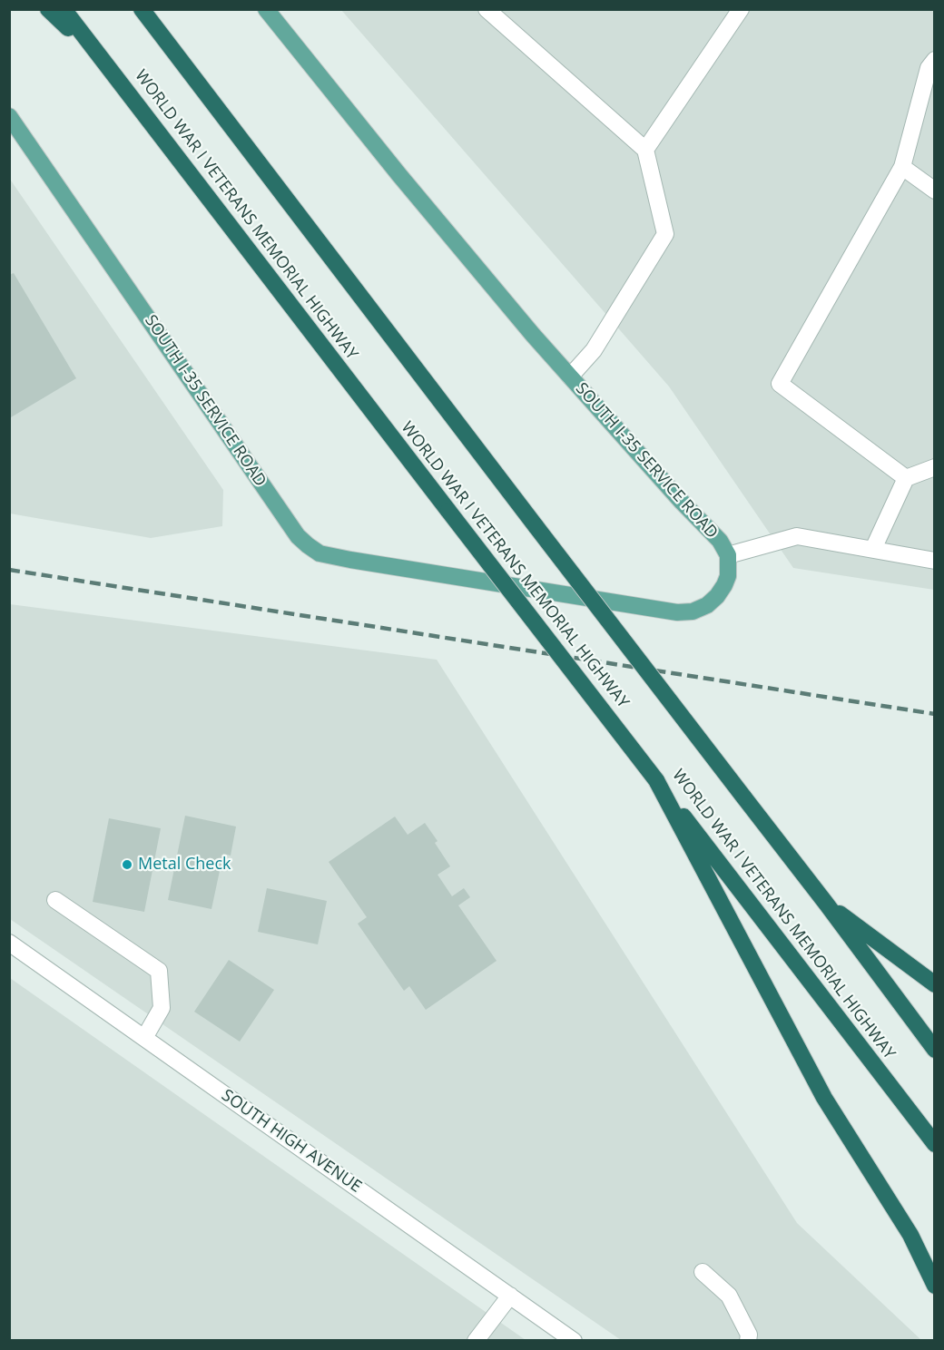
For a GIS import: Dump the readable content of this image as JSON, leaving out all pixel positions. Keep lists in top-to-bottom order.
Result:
{
  "streets": {
    "highway": ["WORLD WAR I VETERANS MEMORIAL HIGHWAY"],
    "main road": ["SOUTH I-35 SERVICE ROAD"],
    "street": ["SOUTH HIGH AVENUE"]
  },
  "places": ["Metal Check"]
}
